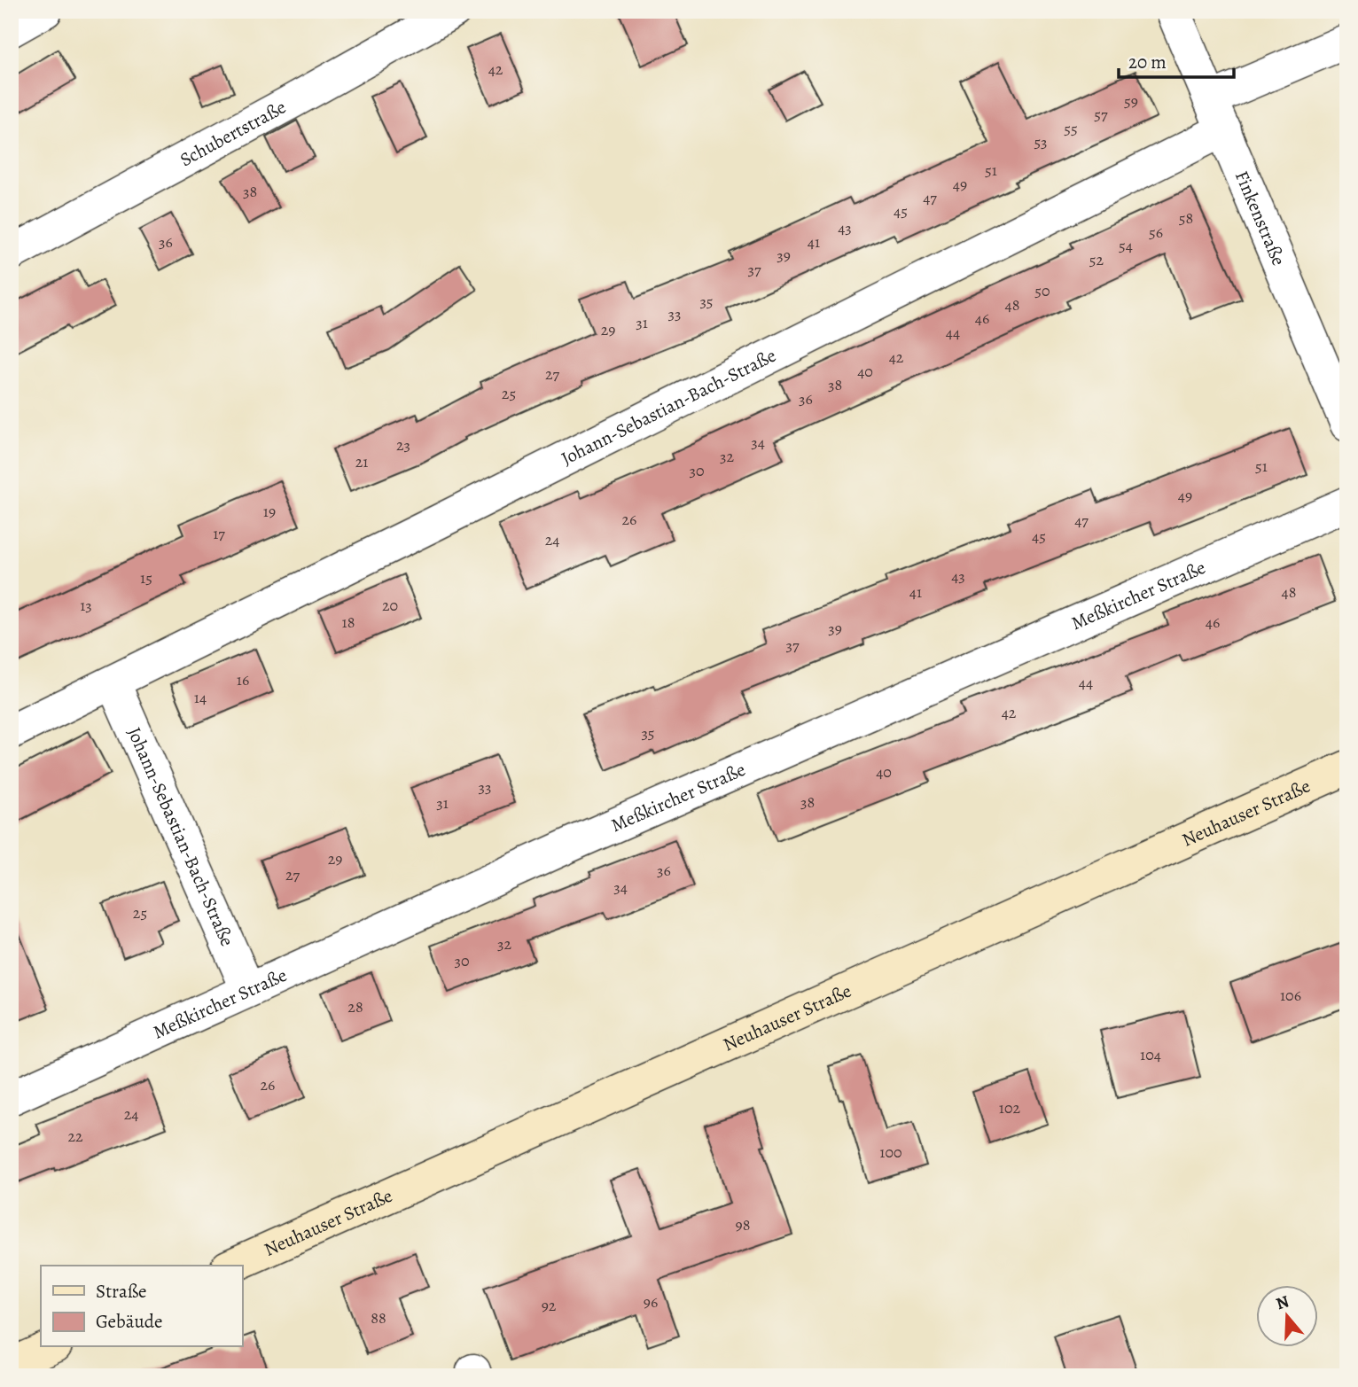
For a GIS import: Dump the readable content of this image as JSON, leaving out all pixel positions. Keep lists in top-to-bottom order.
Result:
{
  "streets": {
    "street": [
      "Schubertstraße",
      "Finkenstraße",
      "Johann-Sebastian-Bach-Straße",
      "Meßkircher Straße",
      "Neuhauser Straße"
    ]
  },
  "crossings": [
    ["Finkenstraße", "Johann-Sebastian-Bach-Straße"],
    ["Johann-Sebastian-Bach-Straße", "Meßkircher Straße"]
  ],
  "house_numbers": [
    "42",
    "59",
    "57",
    "55",
    "53",
    "51",
    "49",
    "38",
    "47",
    "45",
    "58",
    "43",
    "56",
    "36",
    "41",
    "54",
    "39",
    "52",
    "37",
    "50",
    "35",
    "48",
    "33",
    "46",
    "31",
    "29",
    "44",
    "42",
    "40",
    "27",
    "38",
    "25",
    "36",
    "34",
    "23",
    "32",
    "21",
    "51",
    "30",
    "49",
    "19",
    "26",
    "47",
    "17",
    "45",
    "24",
    "43",
    "15",
    "41",
    "48",
    "13",
    "20",
    "18",
    "46",
    "39",
    "37",
    "16",
    "44",
    "14",
    "42",
    "35",
    "40",
    "33",
    "38",
    "31",
    "29",
    "36",
    "27",
    "34",
    "25",
    "32",
    "30",
    "106",
    "28",
    "104",
    "26",
    "102",
    "24",
    "22",
    "100",
    "98",
    "96",
    "92",
    "88"
  ],
  "legend": ["Straße", "Gebäude"],
  "scale_bar": "20 m",
  "north": "top"
}
